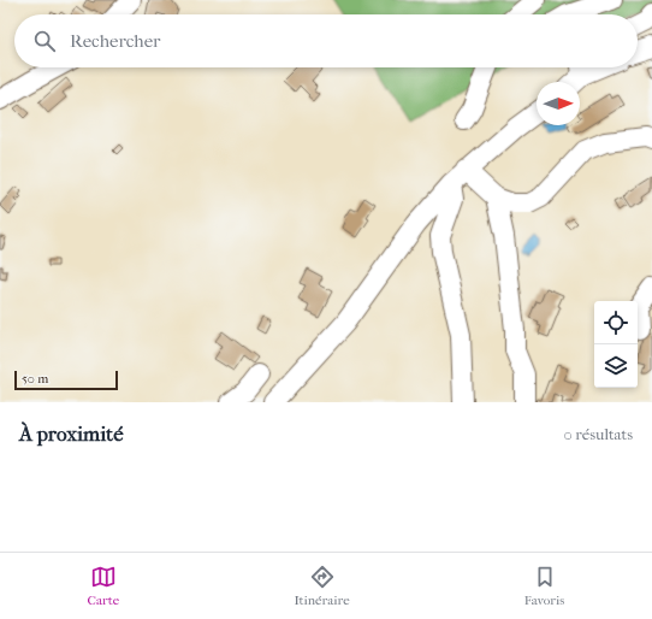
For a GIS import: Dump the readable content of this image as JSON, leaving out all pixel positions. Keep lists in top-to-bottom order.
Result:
{
  "scale_bar": "50 m",
  "north": "right",
  "page": {
    "search": "Rechercher",
    "scale": "50 m",
    "heading": ["À proximité", "0 résultats"],
    "nav": ["Carte", "Itinéraire", "Favoris"]
  }
}
